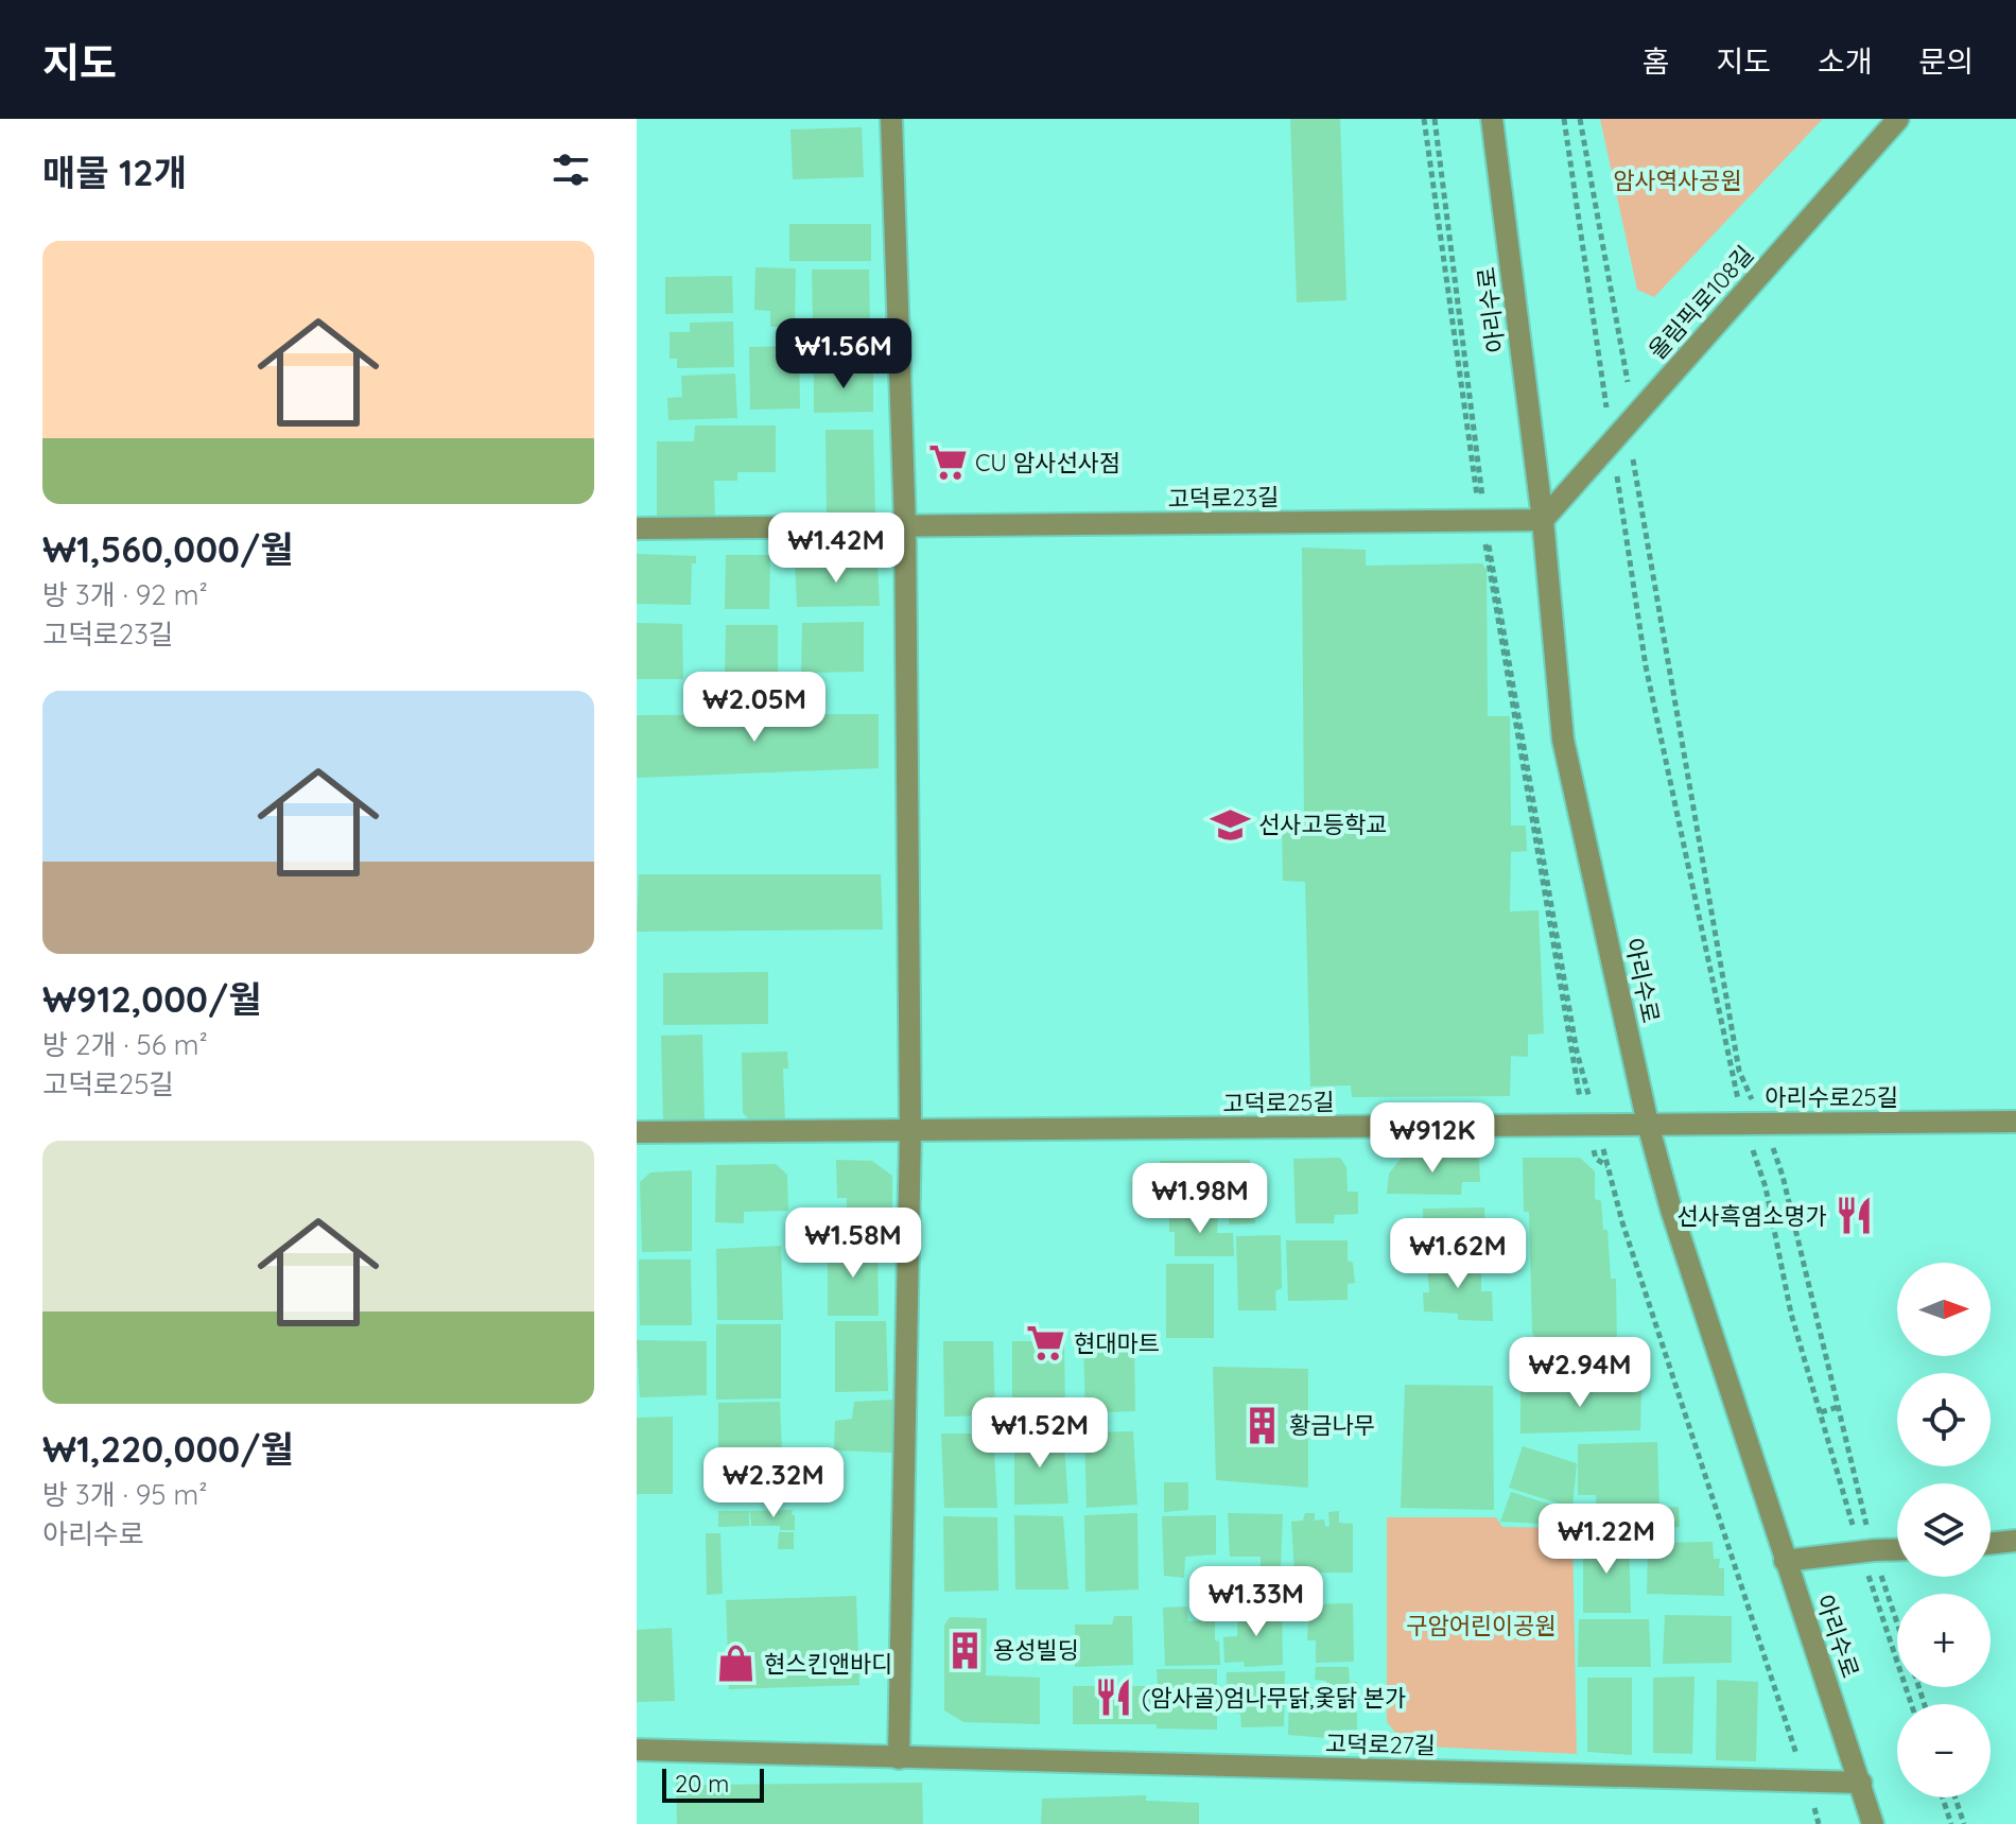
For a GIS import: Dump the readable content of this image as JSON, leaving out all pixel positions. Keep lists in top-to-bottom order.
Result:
{
  "streets": {
    "street": [
      "올림픽로108길",
      "아리수로",
      "고덕로23길",
      "아리수로25길",
      "고덕로25길",
      "고덕로27길"
    ]
  },
  "crossings": [
    ["올림픽로108길", "아리수로"],
    ["올림픽로108길", "고덕로23길"],
    ["아리수로", "고덕로23길"],
    ["아리수로", "아리수로25길"],
    ["아리수로", "고덕로25길"],
    ["아리수로", "고덕로27길"],
    ["아리수로25길", "고덕로25길"]
  ],
  "parks": ["암사역사공원", "구암어린이공원"],
  "places": {
    "supermarket": ["CU 암사선사점", "현대마트"],
    "school or university": ["선사고등학교"],
    "restaurant": ["선사흑염소명가", "(암사골)엄나무닭,옻닭 본가"],
    "building": ["황금나무", "용성빌딩"],
    "shop": ["현스킨앤바디"]
  },
  "scale_bar": "20 m",
  "north": "right",
  "page": {
    "header": "지도",
    "nav": [
      "홈",
      "지도",
      "소개",
      "문의"
    ],
    "heading": "매물 12개",
    "list": [
      {
        "name": "₩1,560,000/월",
        "note": "방 3개 · 92 m² · 고덕로23길"
      },
      {
        "name": "₩912,000/월",
        "note": "방 2개 · 56 m² · 고덕로25길"
      },
      {
        "name": "₩1,220,000/월",
        "note": "방 3개 · 95 m² · 아리수로"
      }
    ],
    "price": [
      "₩1.56M",
      "₩1.42M",
      "₩2.05M",
      "₩912K",
      "₩1.98M",
      "₩1.58M",
      "₩1.62M",
      "₩2.94M",
      "₩1.52M",
      "₩2.32M",
      "₩1.22M",
      "₩1.33M"
    ],
    "map_buttons": ["+", "−"],
    "scale": "20 m"
  }
}
